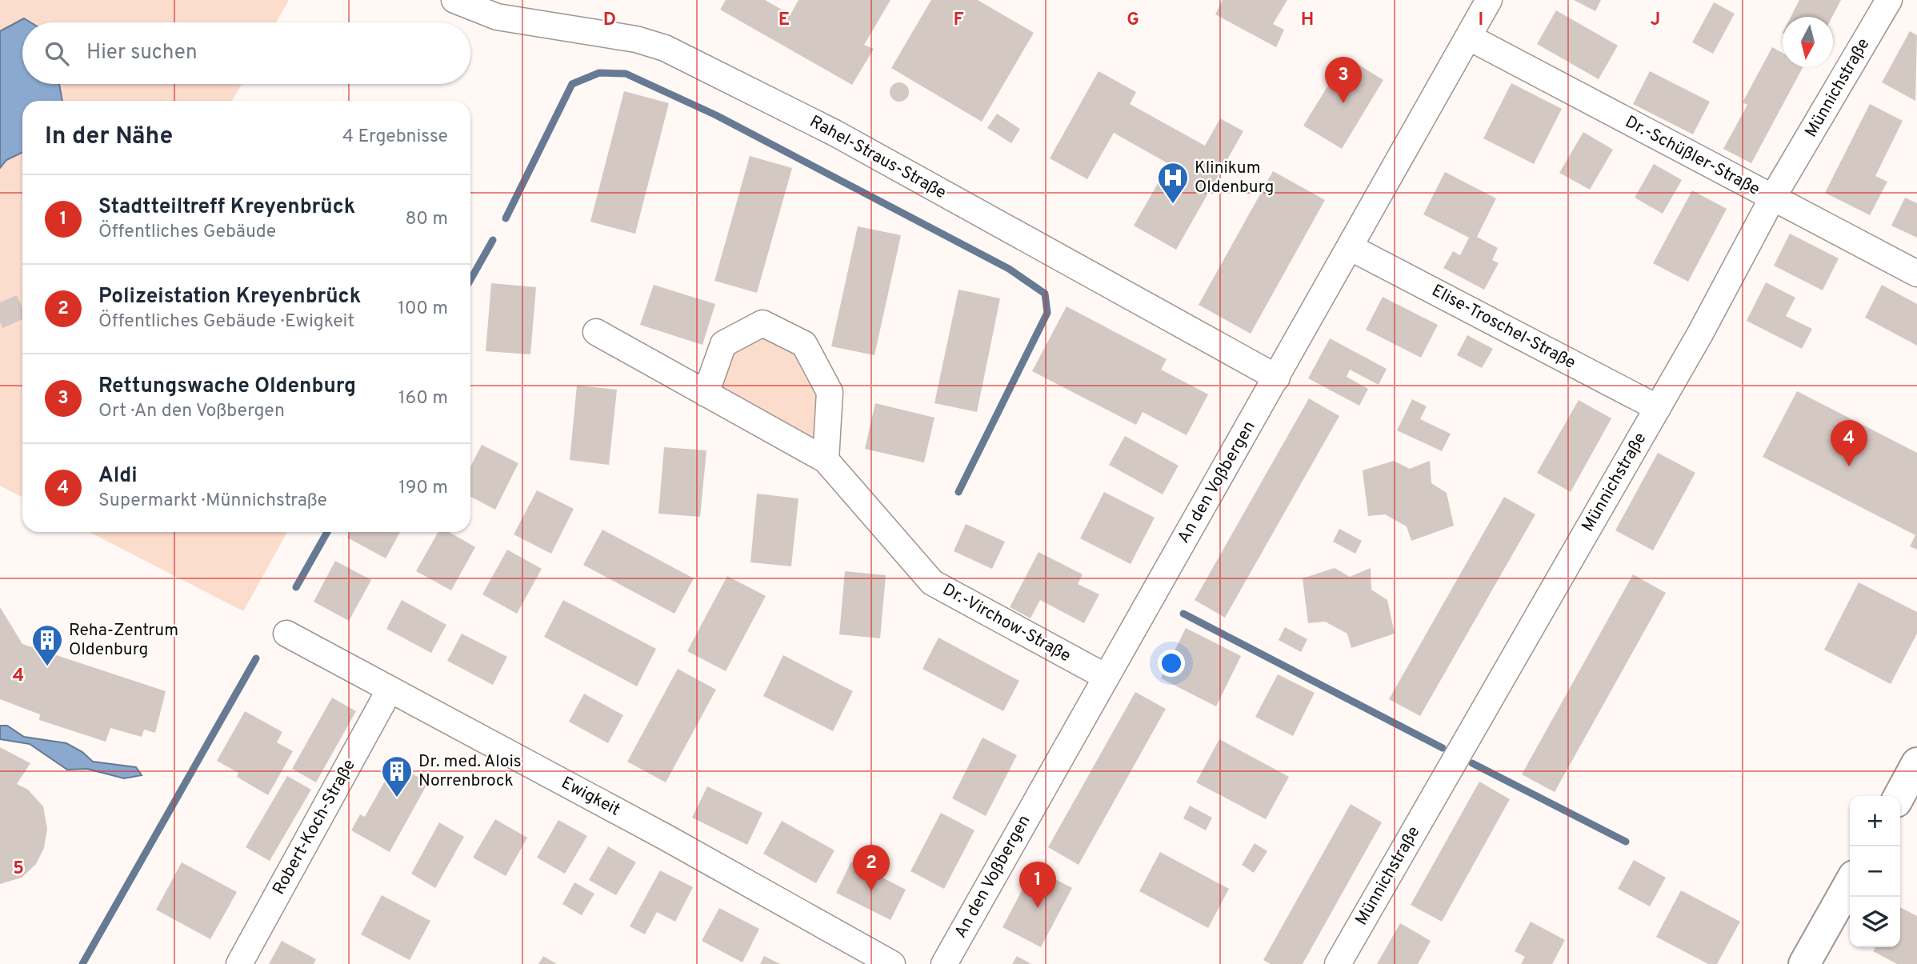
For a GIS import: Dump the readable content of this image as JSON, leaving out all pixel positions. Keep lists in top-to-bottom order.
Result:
{
  "streets": {
    "street": [
      "Münnichstraße",
      "Dr.-Schüßler-Straße",
      "Rahel-Straus-Straße",
      "Elise-Troschel-Straße",
      "An den Voßbergen",
      "Dr.-Virchow-Straße",
      "Ewigkeit",
      "Robert-Koch-Straße"
    ]
  },
  "crossings": [
    ["Münnichstraße", "Dr.-Schüßler-Straße"],
    ["Münnichstraße", "Elise-Troschel-Straße"],
    ["Dr.-Schüßler-Straße", "An den Voßbergen"],
    ["Rahel-Straus-Straße", "An den Voßbergen"],
    ["Elise-Troschel-Straße", "An den Voßbergen"],
    ["An den Voßbergen", "Dr.-Virchow-Straße"],
    ["Ewigkeit", "Robert-Koch-Straße"]
  ],
  "places": {
    "hospital": ["Klinikum Oldenburg"],
    "building": ["Reha-Zentrum Oldenburg", "Dr. med. Alois Norrenbrock"]
  },
  "north": "bottom",
  "page": {
    "search": "Hier suchen",
    "pins": [
      "3",
      "4",
      "2",
      "1"
    ],
    "heading": ["In der Nähe", "4 Ergebnisse"],
    "list": [
      {
        "mark": "1",
        "name": "Stadtteiltreff Kreyenbrück",
        "note": "Öffentliches Gebäude",
        "value": "80 m"
      },
      {
        "mark": "2",
        "name": "Polizeistation Kreyenbrück",
        "note": "Öffentliches Gebäude · Ewigkeit",
        "value": "100 m"
      },
      {
        "mark": "3",
        "name": "Rettungswache Oldenburg",
        "note": "Ort · An den Voßbergen",
        "value": "160 m"
      },
      {
        "mark": "4",
        "name": "Aldi",
        "note": "Supermarkt · Münnichstraße",
        "value": "190 m"
      }
    ],
    "map_buttons": ["+", "−"]
  },
  "grid": {
    "columns": [
      "D",
      "E",
      "F",
      "G",
      "H",
      "I",
      "J"
    ],
    "rows": ["4", "5"]
  }
}
